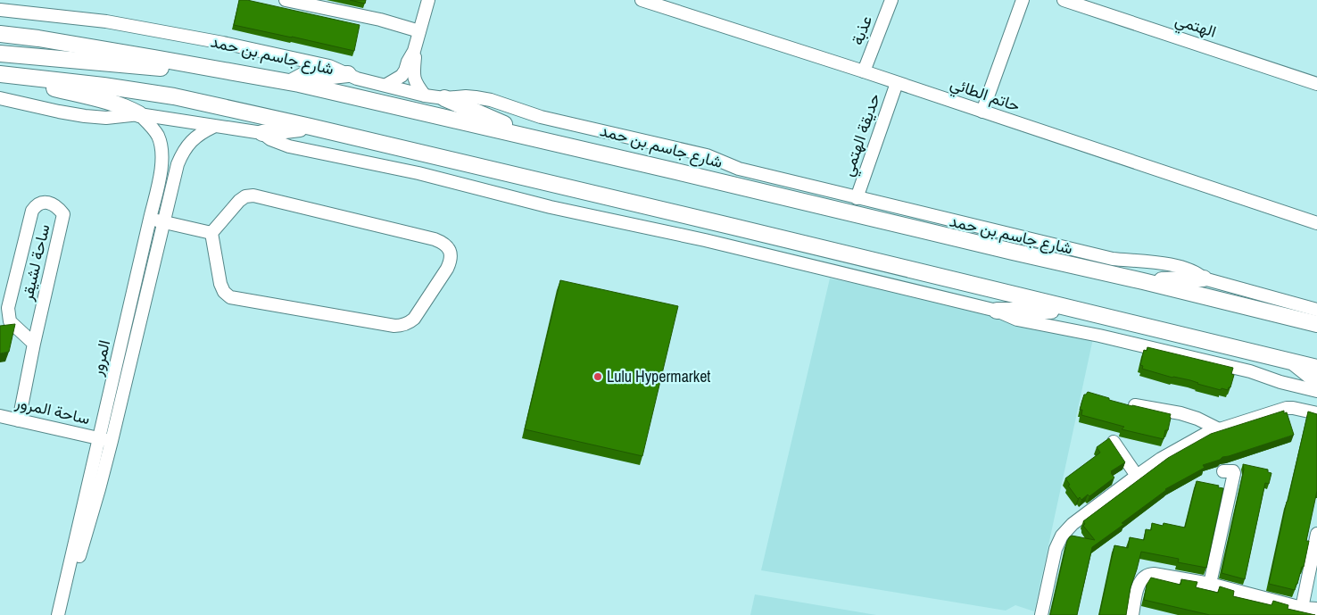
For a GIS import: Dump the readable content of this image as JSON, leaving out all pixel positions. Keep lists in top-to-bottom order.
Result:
{
  "streets": {
    "main road": ["شارع جاسم بن حمد"],
    "street": [
      "الهتمي",
      "عذبة",
      "حاتم الطائي",
      "حديقة الهتمي",
      "ساحة لشيقر",
      "المرور",
      "ساحة المرور"
    ]
  },
  "crossings": [
    ["عذبة", "حاتم الطائي"],
    ["شارع جاسم بن حمد", "حديقة الهتمي"],
    ["حاتم الطائي", "حديقة الهتمي"],
    ["ساحة لشيقر", "ساحة المرور"],
    ["المرور", "ساحة المرور"]
  ],
  "places": ["Lulu Hypermarket"]
}
